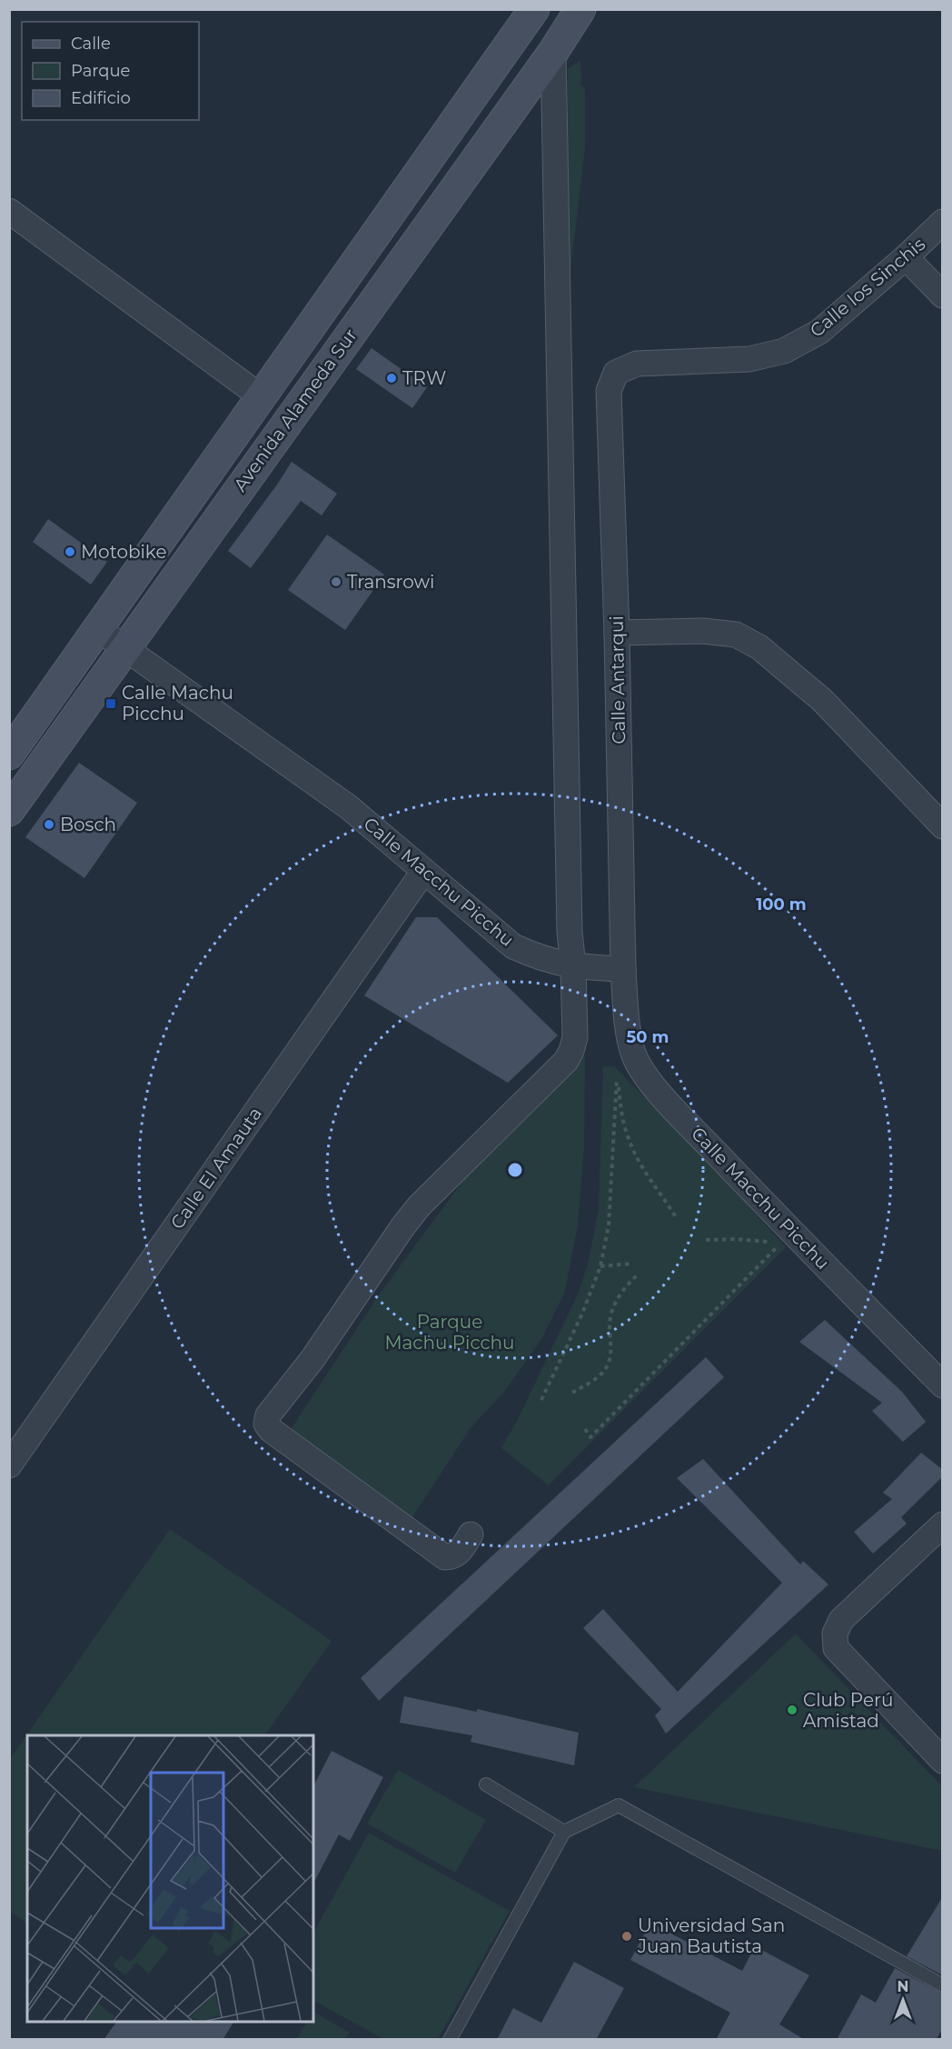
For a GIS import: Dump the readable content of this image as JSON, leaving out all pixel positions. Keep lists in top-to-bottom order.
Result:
{
  "streets": {
    "main road": ["Avenida Alameda Sur"],
    "street": [
      "Calle los Sinchis",
      "Calle Antarqui",
      "Calle Macchu Picchu",
      "Calle El Amauta"
    ]
  },
  "crossings": [
    ["Calle los Sinchis", "Calle Antarqui"],
    ["Avenida Alameda Sur", "Calle Macchu Picchu"],
    ["Calle Antarqui", "Calle Macchu Picchu"],
    ["Calle Macchu Picchu", "Calle El Amauta"]
  ],
  "parks": ["Parque Machu Picchu"],
  "places": {
    "other": [
      "TRW",
      "Motobike",
      "Transrowi",
      "Bosch",
      "Club Perú Amistad",
      "Universidad San Juan Bautista"
    ],
    "transit": ["Calle Machu Picchu"]
  },
  "legend": ["Calle", "Parque", "Edificio"],
  "north": "top",
  "rings": ["100 m", "50 m"]
}
